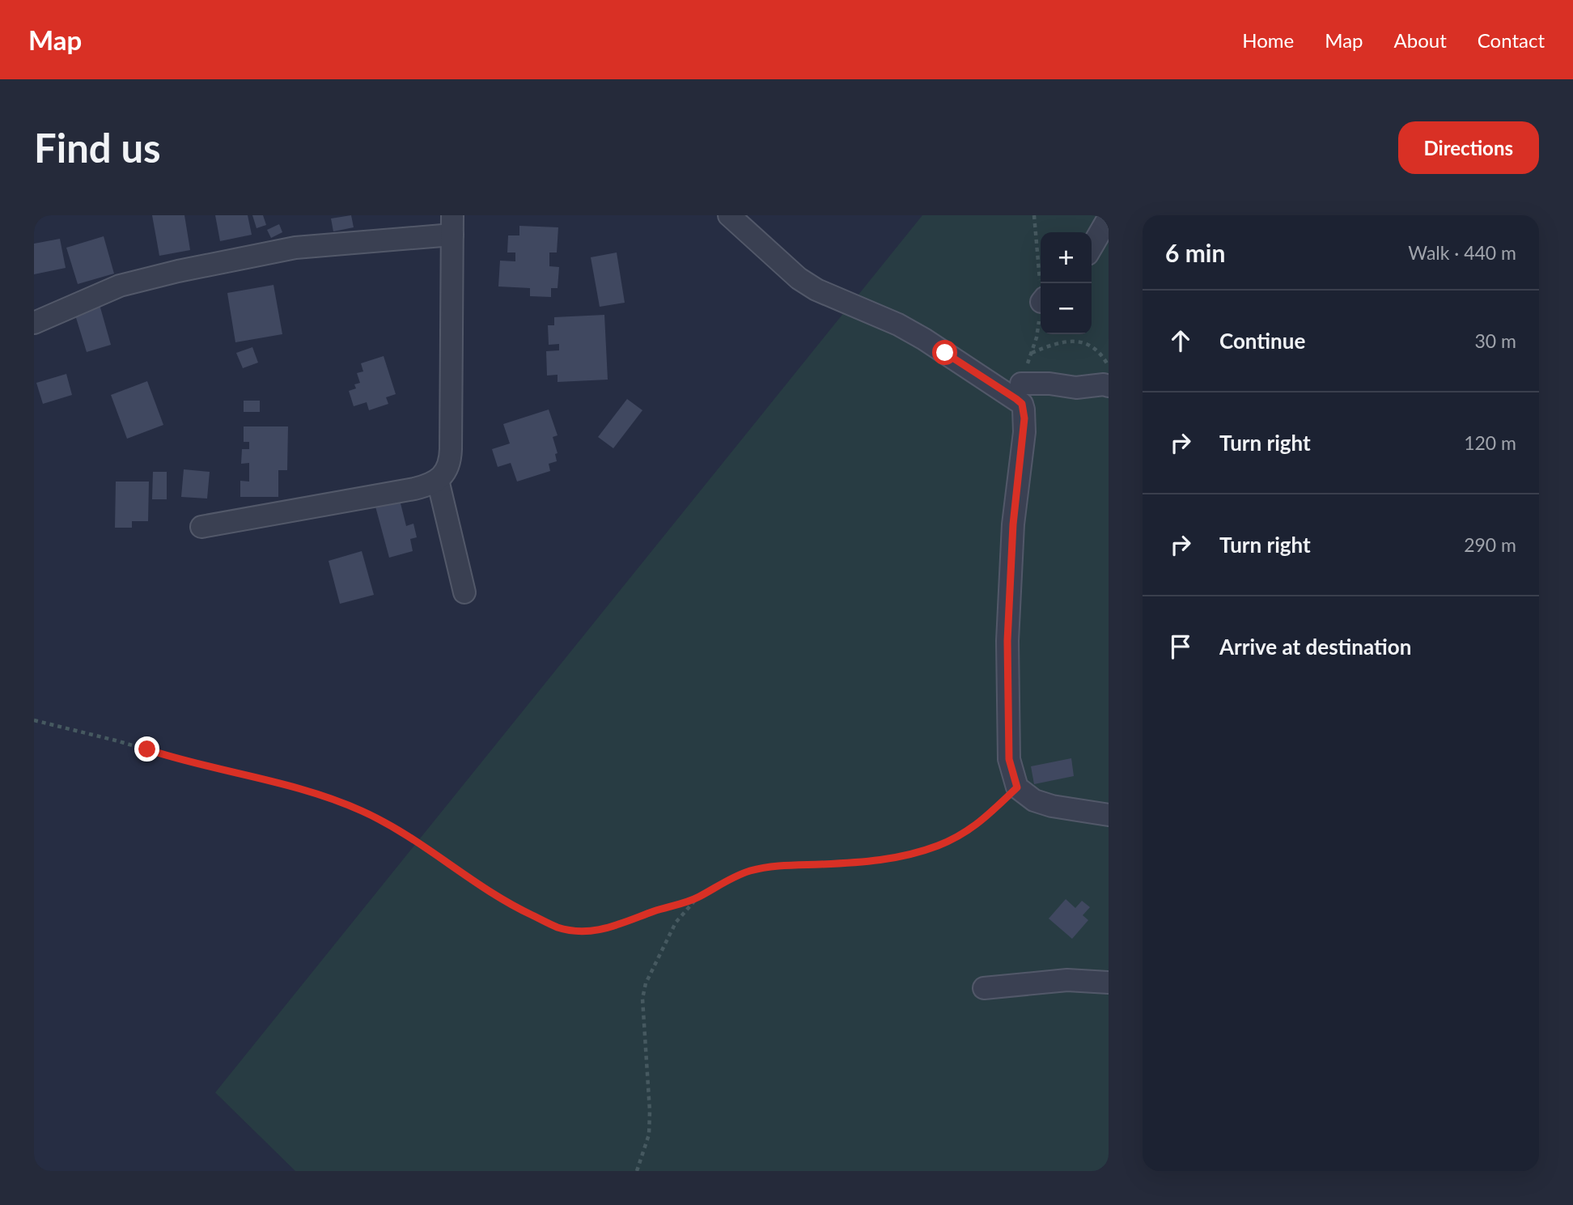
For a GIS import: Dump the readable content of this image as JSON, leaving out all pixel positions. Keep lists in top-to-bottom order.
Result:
{
  "page": {
    "header": "Map",
    "nav": [
      "Home",
      "Map",
      "About",
      "Contact"
    ],
    "buttons": "Directions",
    "title": "Find us",
    "heading": ["6 min", "Walk · 440 m"],
    "map_buttons": ["+", "−"],
    "list": [
      ["Continue", "30 m"],
      ["Turn right", "120 m"],
      ["Turn right", "290 m"],
      "Arrive at destination"
    ]
  }
}
